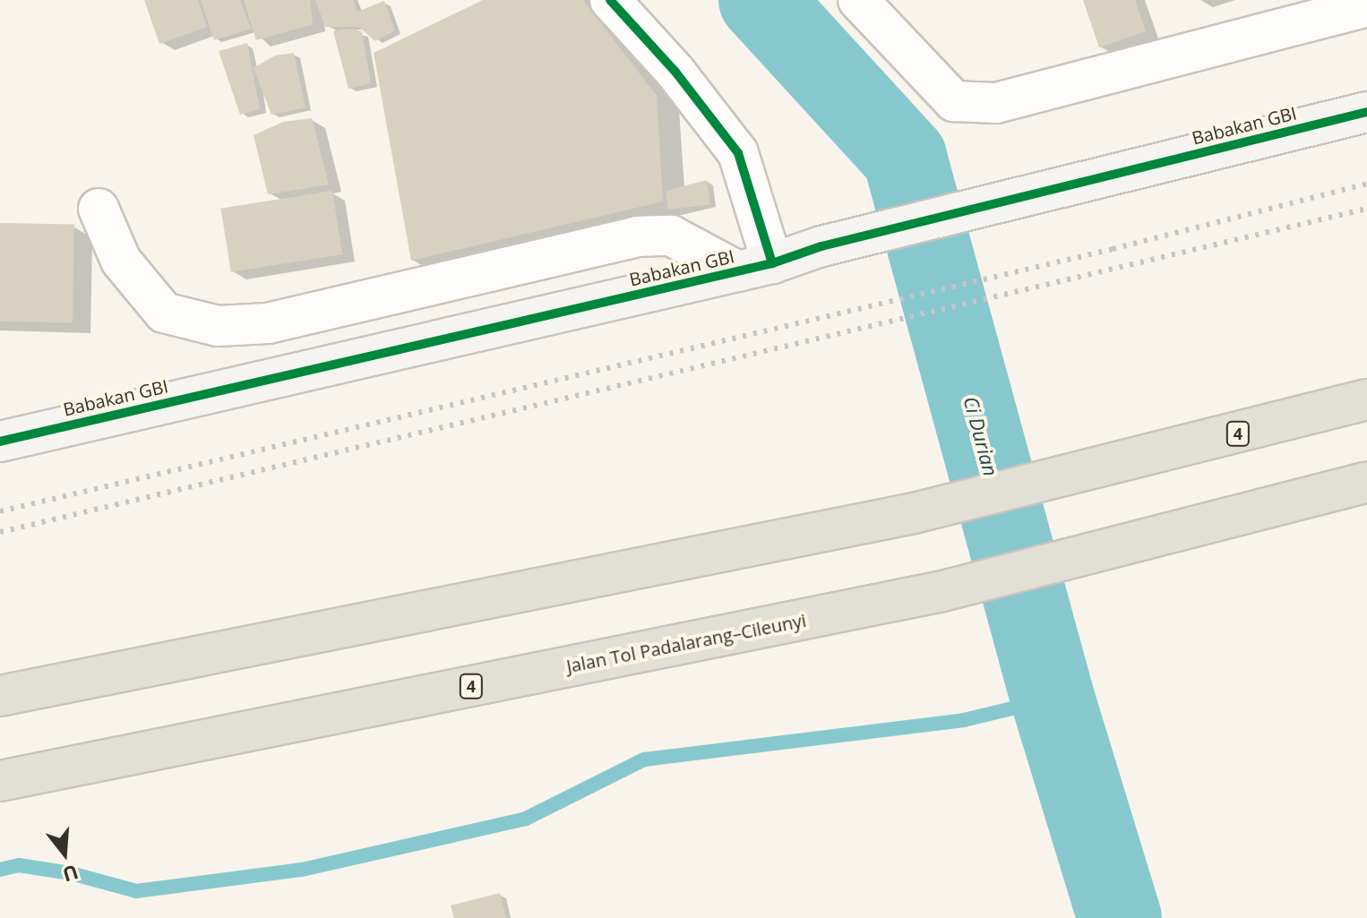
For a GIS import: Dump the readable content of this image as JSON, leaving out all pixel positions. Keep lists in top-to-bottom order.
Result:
{
  "streets": {
    "highway": ["4", "Jalan Tol Padalarang–Cileunyi"],
    "street": ["Babakan GBI"]
  },
  "water": ["Ci Durian"],
  "north": "bottom"
}
